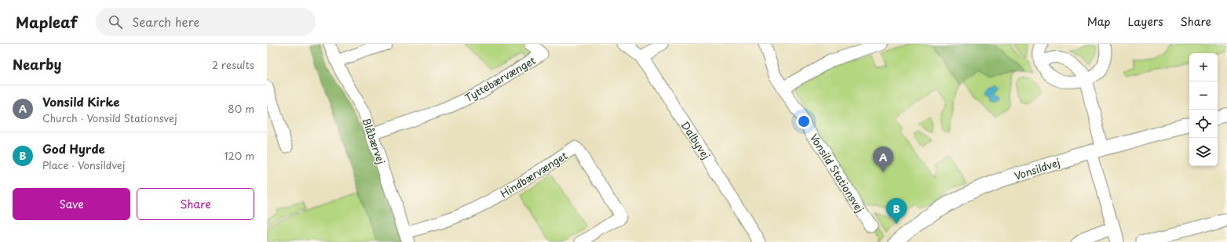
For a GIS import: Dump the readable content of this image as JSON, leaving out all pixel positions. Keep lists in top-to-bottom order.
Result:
{
  "streets": {
    "main road": ["Vonsildvej"],
    "street": [
      "Tyttebærvænget",
      "Dalbyvej",
      "Blåbærvej",
      "Vonsild Stationsvej",
      "Hindbærvænget"
    ]
  },
  "crossings": [
    ["Tyttebærvænget", "Blåbærvej"],
    ["Blåbærvej", "Hindbærvænget"]
  ],
  "page": {
    "header": "Mapleaf",
    "search": "Search here",
    "nav": ["Map", "Layers", "Share"],
    "heading": ["Nearby", "2 results"],
    "map_buttons": ["+", "−"],
    "list": [
      {
        "mark": "A",
        "name": "Vonsild Kirke",
        "note": "Church · Vonsild Stationsvej",
        "value": "80 m"
      },
      {
        "mark": "B",
        "name": "God Hyrde",
        "note": "Place · Vonsildvej",
        "value": "120 m"
      }
    ],
    "pins": ["A", "B"],
    "buttons": ["Save", "Share"]
  }
}
